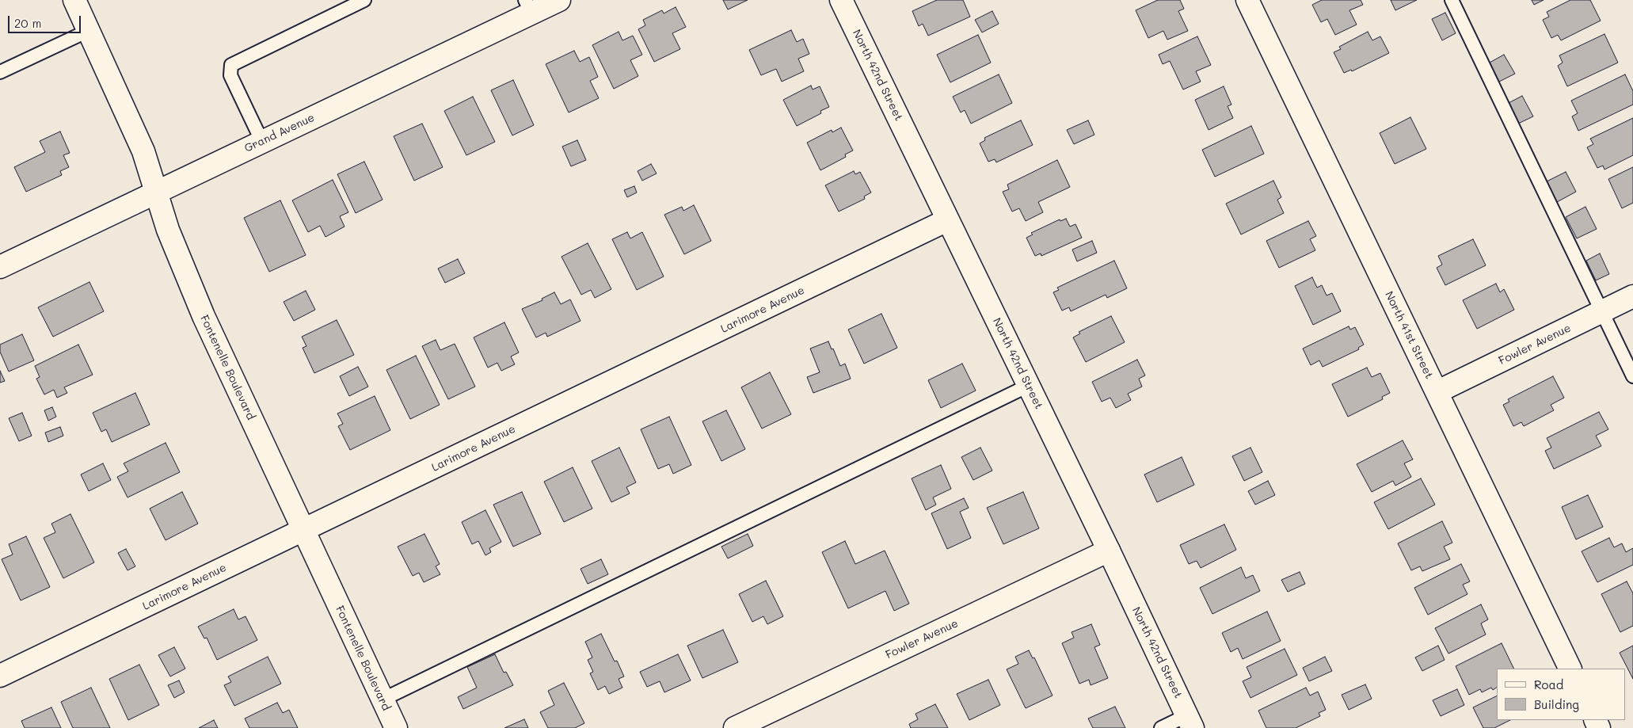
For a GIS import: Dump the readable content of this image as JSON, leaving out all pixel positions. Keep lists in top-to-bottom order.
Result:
{
  "streets": {
    "street": [
      "North 42nd Street",
      "Grand Avenue",
      "Larimore Avenue",
      "North 41st Street",
      "Fowler Avenue",
      "Fontenelle Boulevard"
    ]
  },
  "crossings": [
    ["North 42nd Street", "Larimore Avenue"],
    ["North 42nd Street", "Fowler Avenue"],
    ["Grand Avenue", "Fontenelle Boulevard"],
    ["Larimore Avenue", "Fontenelle Boulevard"],
    ["North 41st Street", "Fowler Avenue"]
  ],
  "legend": ["Road", "Building"],
  "scale_bar": "20 m"
}
